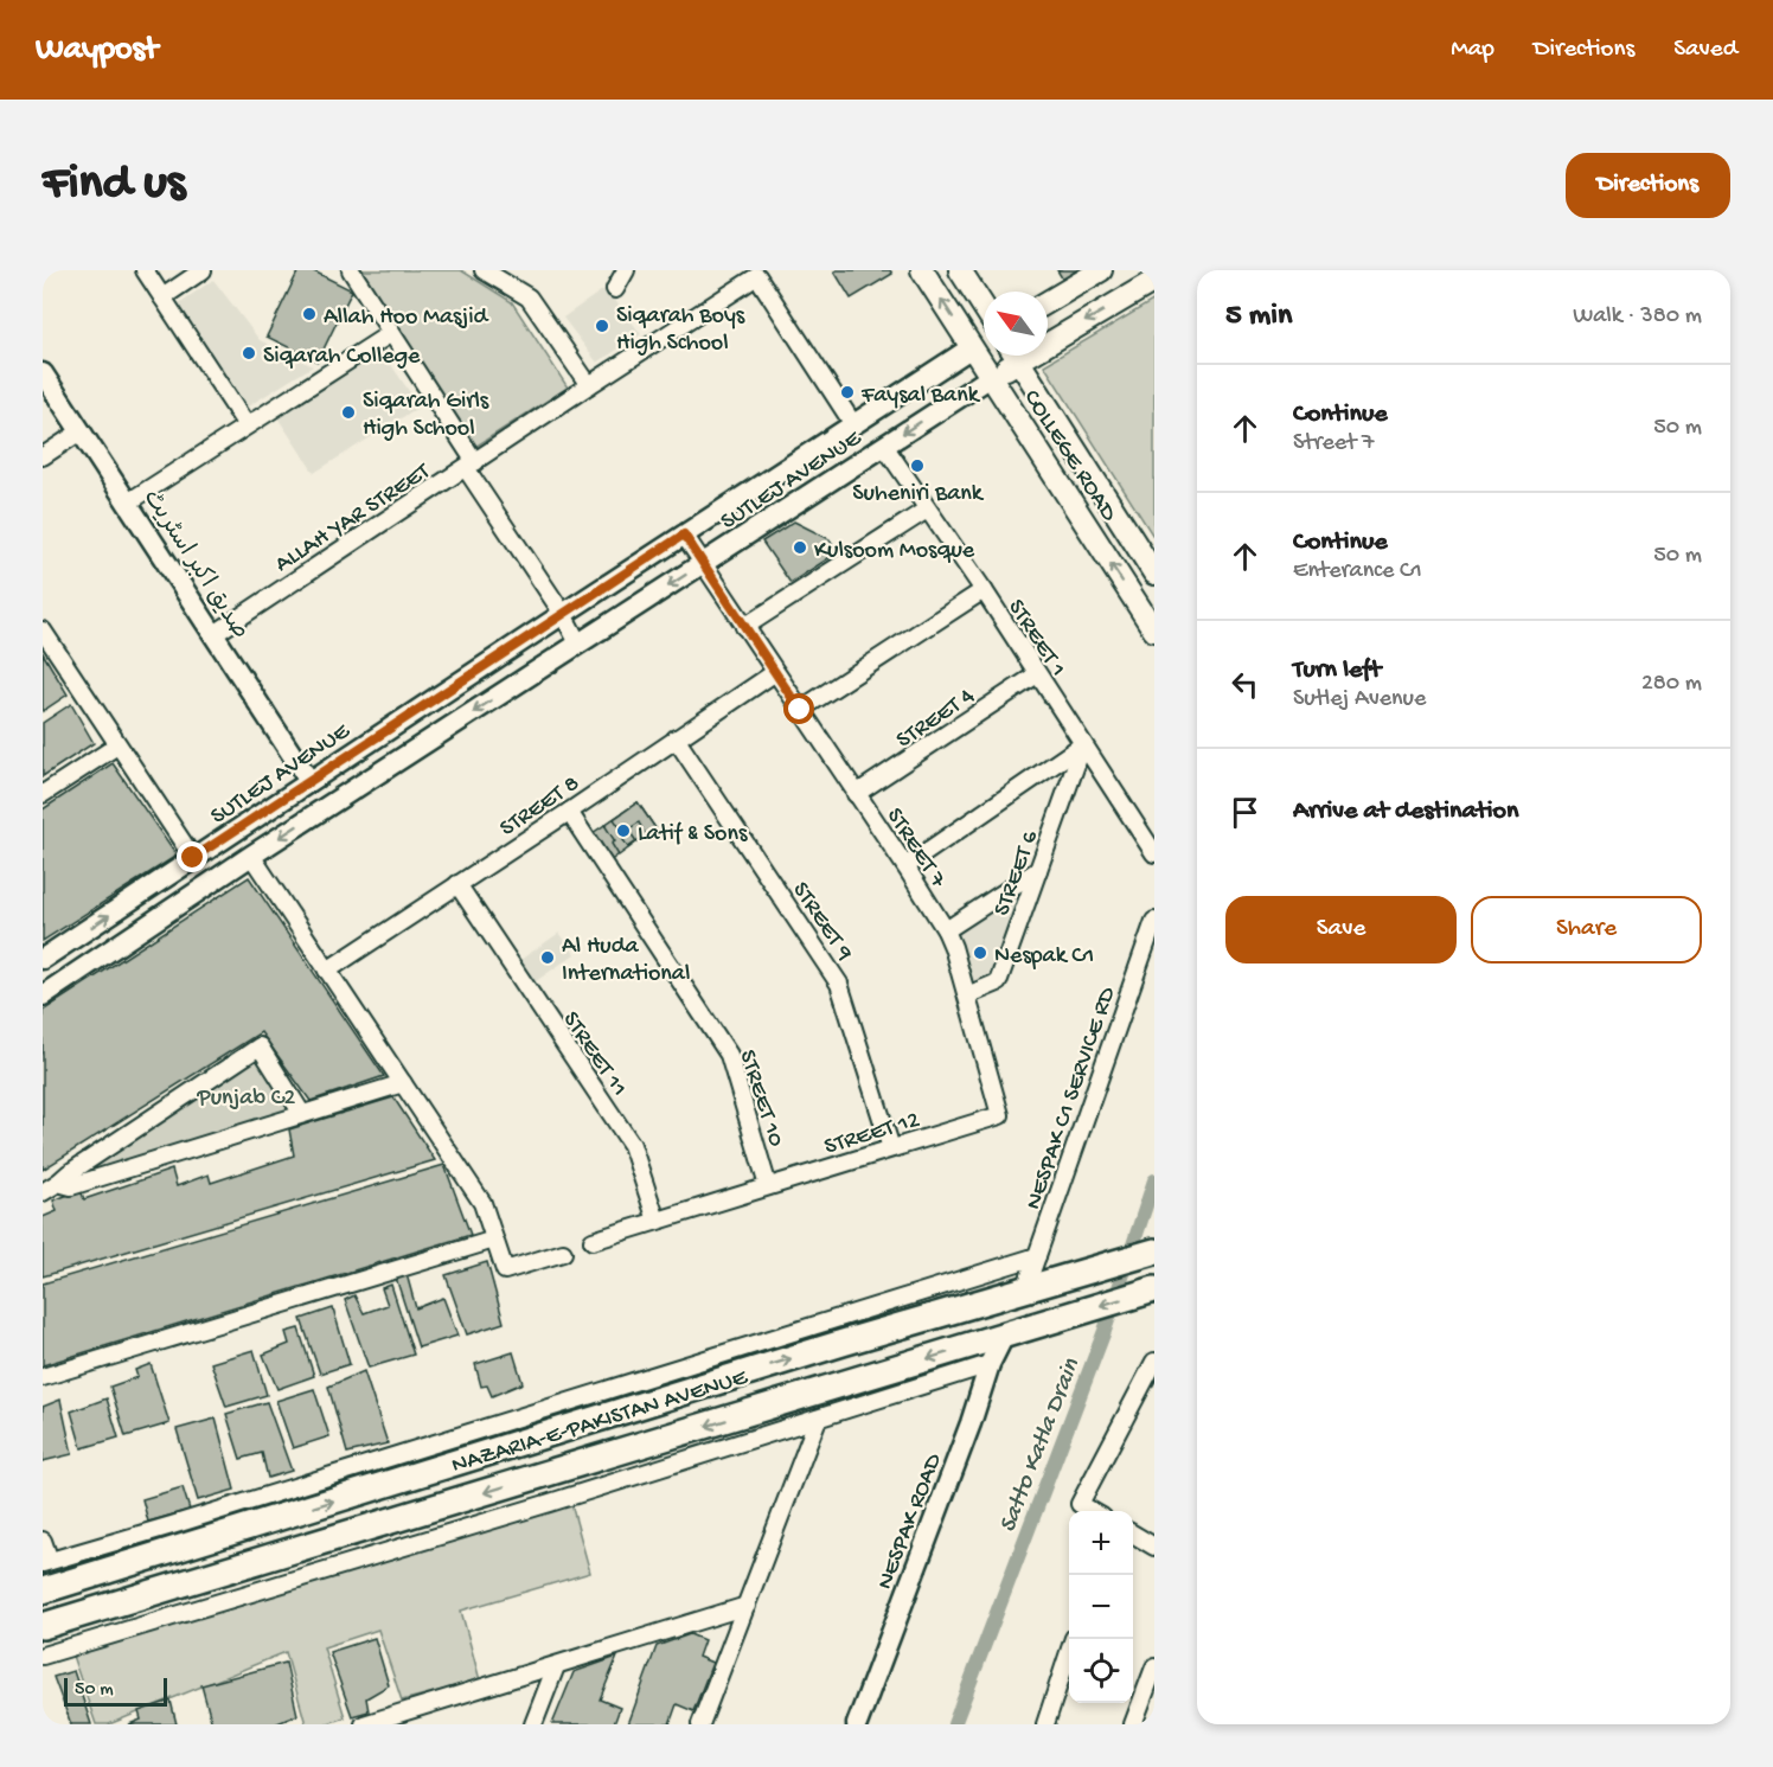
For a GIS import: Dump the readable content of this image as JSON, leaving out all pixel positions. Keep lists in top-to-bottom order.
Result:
{
  "streets": {
    "main road": ["COLLEGE ROAD", "NAZARIA-E-PAKISTAN AVENUE"],
    "street": [
      "SUTLEJ AVENUE",
      "ALLAH YAR STREET",
      "صدیق اکبر اسٹریٹ",
      "STREET 1",
      "STREET 4",
      "STREET 8",
      "STREET 7",
      "STREET 6",
      "STREET 9",
      "STREET 11",
      "STREET 10",
      "NESPAK C1 SERVICE RD",
      "STREET 12",
      "NESPAK ROAD"
    ]
  },
  "crossings": [
    ["COLLEGE ROAD", "SUTLEJ AVENUE"],
    ["SUTLEJ AVENUE", "ALLAH YAR STREET"],
    ["SUTLEJ AVENUE", "صدیق اکبر اسٹریٹ"],
    ["SUTLEJ AVENUE", "STREET 1"],
    ["SUTLEJ AVENUE", "STREET 7"],
    ["ALLAH YAR STREET", "صدیق اکبر اسٹریٹ"],
    ["STREET 1", "STREET 4"],
    ["STREET 1", "STREET 6"],
    ["STREET 4", "STREET 7"],
    ["STREET 8", "STREET 7"],
    ["STREET 8", "STREET 9"],
    ["STREET 8", "STREET 11"],
    ["STREET 8", "STREET 10"],
    ["STREET 7", "STREET 6"],
    ["STREET 7", "STREET 12"],
    ["STREET 9", "STREET 12"],
    ["STREET 11", "STREET 12"],
    ["STREET 10", "STREET 12"],
    ["NESPAK C1 SERVICE RD", "NAZARIA-E-PAKISTAN AVENUE"],
    ["NAZARIA-E-PAKISTAN AVENUE", "NESPAK ROAD"]
  ],
  "water": ["Satto Katla Drain"],
  "parks": ["Punjab C2"],
  "places": [
    "Allah Hoo Masjid",
    "Siqarah Boys High School",
    "Siqarah College",
    "Faysal Bank",
    "Siqarah Girls High School",
    "Suheniri Bank",
    "Kulsoom Mosque",
    "Latif & Sons",
    "Nespak C1",
    "Al Huda International"
  ],
  "scale_bar": "50 m",
  "north": "top left",
  "page": {
    "header": "Waypost",
    "nav": ["Map", "Directions", "Saved"],
    "buttons": [
      "Directions",
      ["Save", "Share"]
    ],
    "title": "Find us",
    "heading": ["5 min", "Walk · 380 m"],
    "list": [
      ["Continue", "Street 7", "50 m"],
      ["Continue", "Enterance C1", "50 m"],
      ["Turn left", "Sutlej Avenue", "280 m"],
      "Arrive at destination"
    ],
    "map_buttons": ["+", "−"],
    "scale": "50 m"
  }
}
